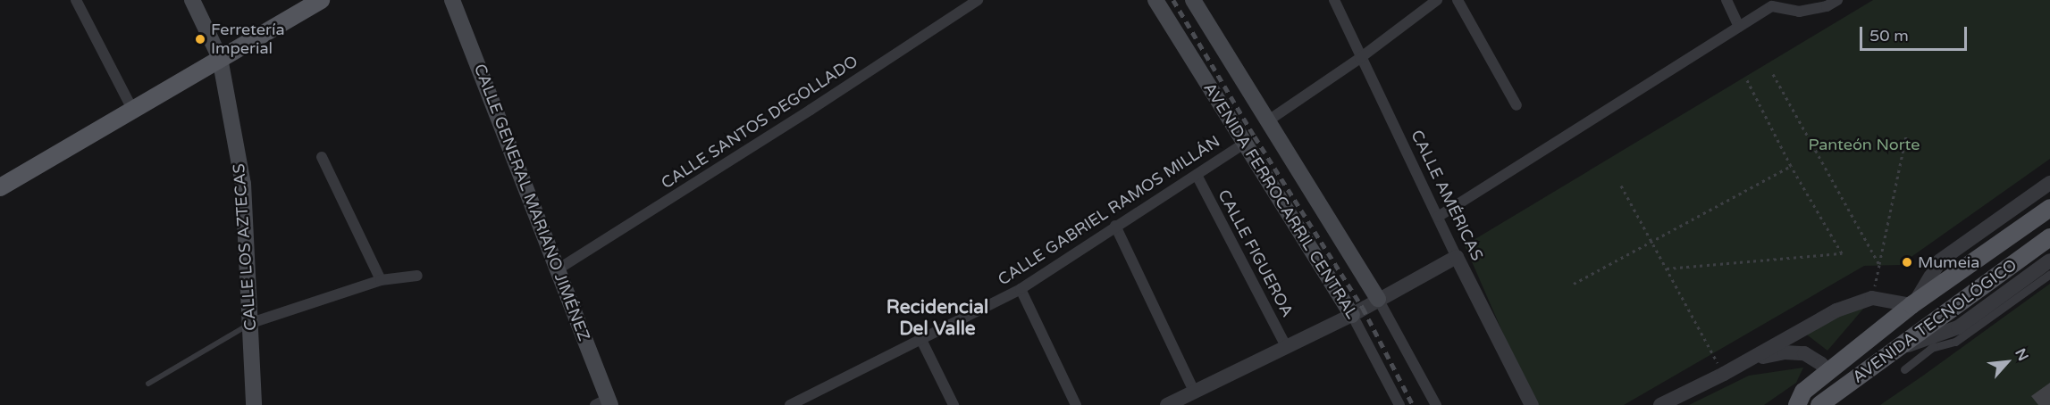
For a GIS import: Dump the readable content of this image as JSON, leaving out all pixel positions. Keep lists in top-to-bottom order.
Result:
{
  "streets": {
    "main road": [
      "AVENIDA FERROCARRIL CENTRAL",
      "CALLE GENERAL MARIANO JIMÉNEZ",
      "CALLE LOS AZTECAS",
      "AVENIDA TECNOLÓGICO"
    ],
    "street": [
      "CALLE SANTOS DEGOLLADO",
      "CALLE AMÉRICAS",
      "CALLE GABRIEL RAMOS MILLÁN",
      "CALLE FIGUEROA"
    ]
  },
  "crossings": [
    ["CALLE SANTOS DEGOLLADO", "CALLE GENERAL MARIANO JIMÉNEZ"],
    ["AVENIDA FERROCARRIL CENTRAL", "CALLE GABRIEL RAMOS MILLÁN"],
    ["CALLE GABRIEL RAMOS MILLÁN", "CALLE FIGUEROA"]
  ],
  "districts": ["Recidencial Del Valle"],
  "parks": ["Panteón Norte"],
  "places": ["Ferretería Imperial", "Mumeia"],
  "scale_bar": "50 m",
  "north": "top right"
}
